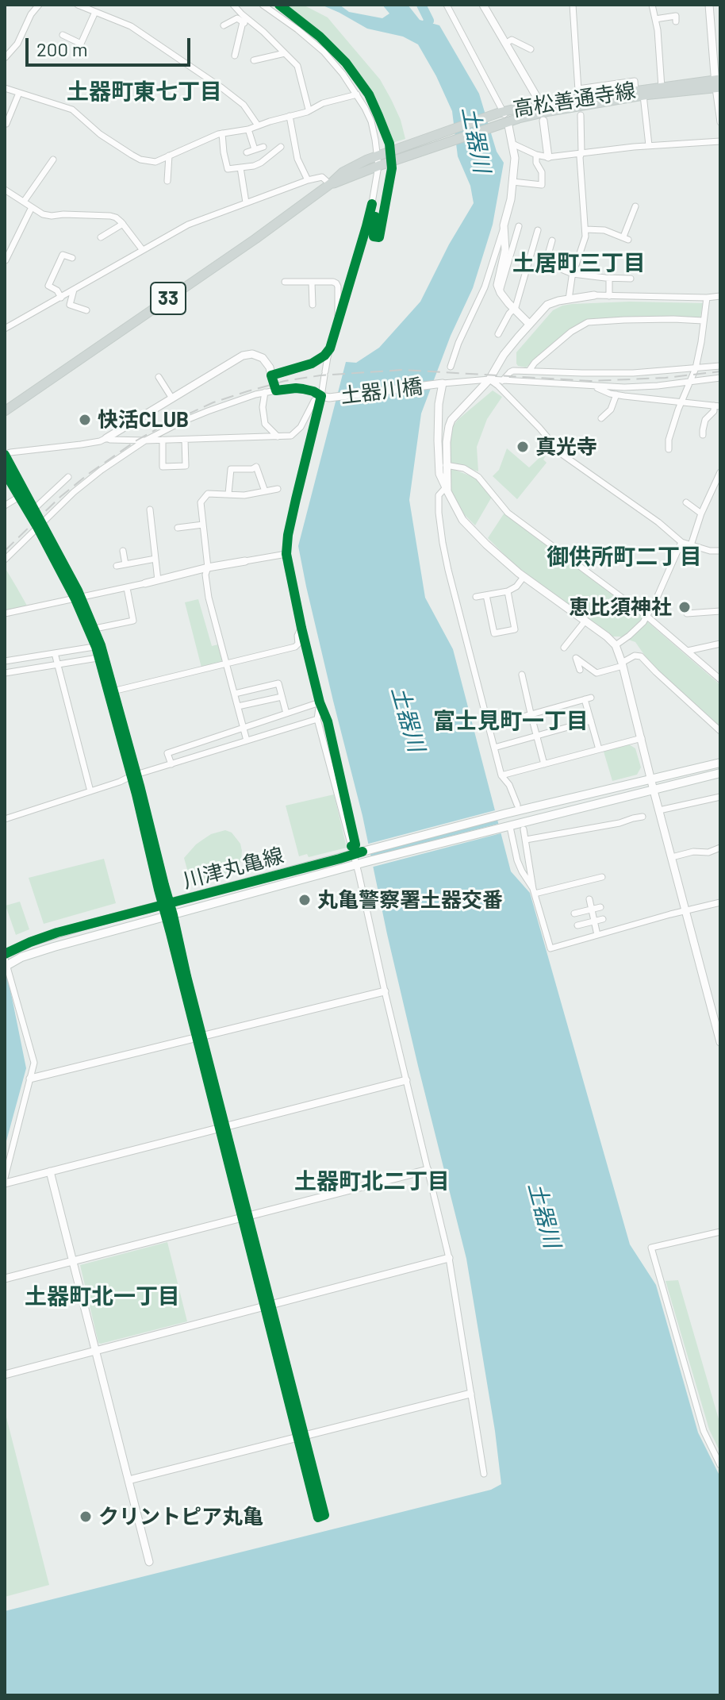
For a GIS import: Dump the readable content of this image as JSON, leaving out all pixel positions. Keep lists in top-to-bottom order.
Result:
{
  "streets": {
    "main road": ["高松善通寺線", "33", "川津丸亀線"],
    "street": ["土器川橋"]
  },
  "districts": [
    "土器町東七丁目",
    "土居町三丁目",
    "御供所町二丁目",
    "富士見町一丁目",
    "土器町北二丁目",
    "土器町北一丁目"
  ],
  "water": ["土器川"],
  "places": [
    "快活CLUB",
    "真光寺",
    "恵比須神社",
    "丸亀警察署土器交番",
    "クリントピア丸亀"
  ],
  "scale_bar": "200 m"
}
